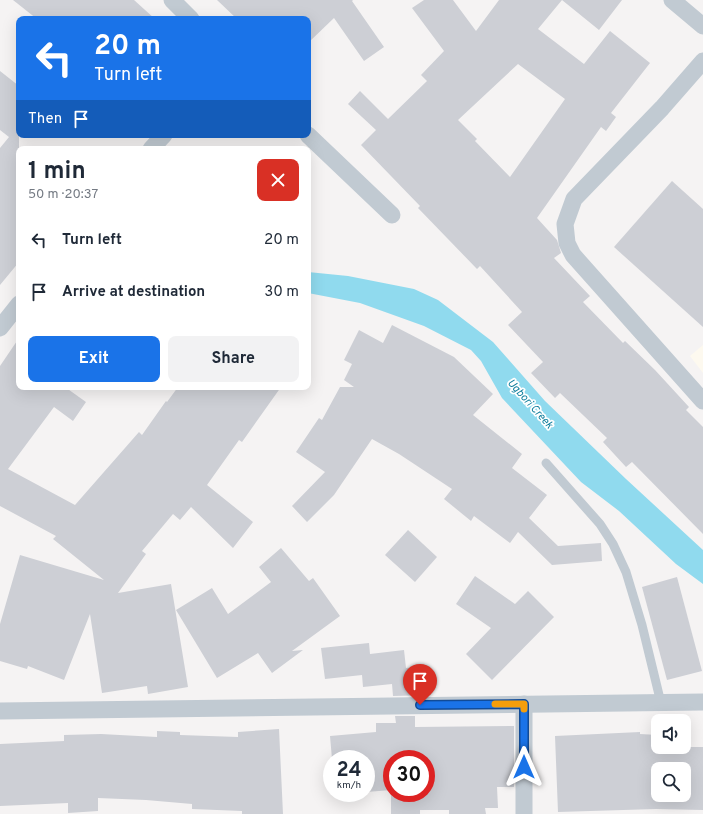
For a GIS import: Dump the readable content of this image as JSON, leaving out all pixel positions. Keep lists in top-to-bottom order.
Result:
{
  "water": ["Ugbori Creek"],
  "page": {
    "turn": ["20 m", "Turn left"],
    "then": "Then",
    "heading": ["1 min", "50 m · 20:37"],
    "list": [
      {
        "name": "Turn left",
        "value": "20 m"
      },
      {
        "name": "Arrive at destination",
        "value": "30 m"
      }
    ],
    "buttons": ["Exit", "Share"],
    "speed": "24 km/h",
    "limit": "30"
  }
}
